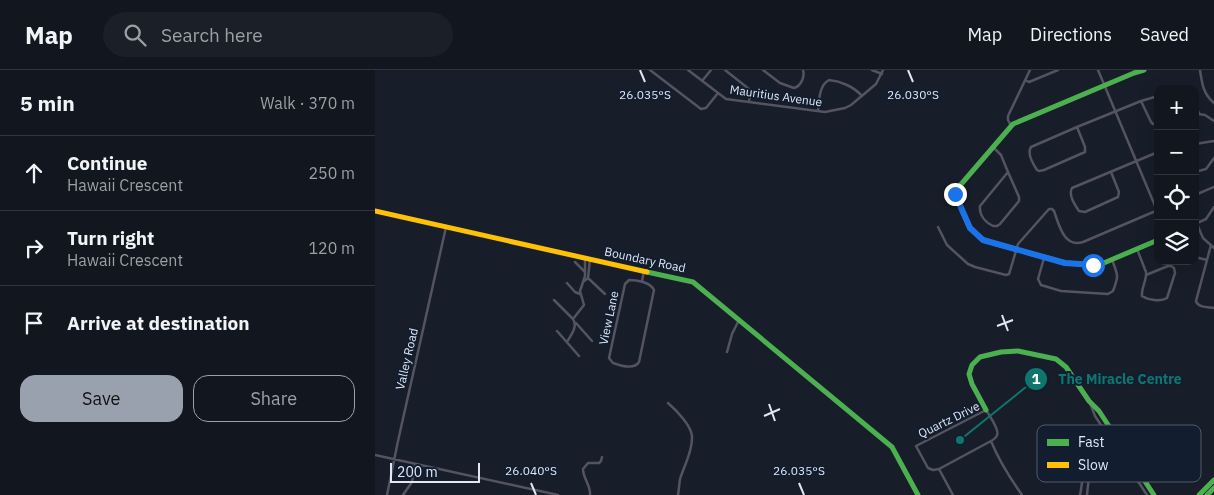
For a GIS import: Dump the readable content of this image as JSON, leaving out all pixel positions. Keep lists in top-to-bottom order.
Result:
{
  "streets": {
    "street": [
      "Mauritius Avenue",
      "Boundary Road",
      "View Lane",
      "Valley Road",
      "Quartz Drive"
    ]
  },
  "crossings": [
    ["Boundary Road", "Valley Road"]
  ],
  "places": ["The Miracle Centre"],
  "legend": ["Fast", "Slow"],
  "scale_bar": "200 m",
  "page": {
    "header": "Map",
    "search": "Search here",
    "nav": ["Map", "Directions", "Saved"],
    "heading": ["5 min", "Walk · 370 m"],
    "map_buttons": ["+", "−"],
    "list": [
      ["Continue", "Hawaii Crescent", "250 m"],
      ["Turn right", "Hawaii Crescent", "120 m"],
      "Arrive at destination"
    ],
    "buttons": ["Save", "Share"],
    "scale": "200 m"
  },
  "coordinates": ["26.035°S", "26.030°S", "26.040°S"]
}
